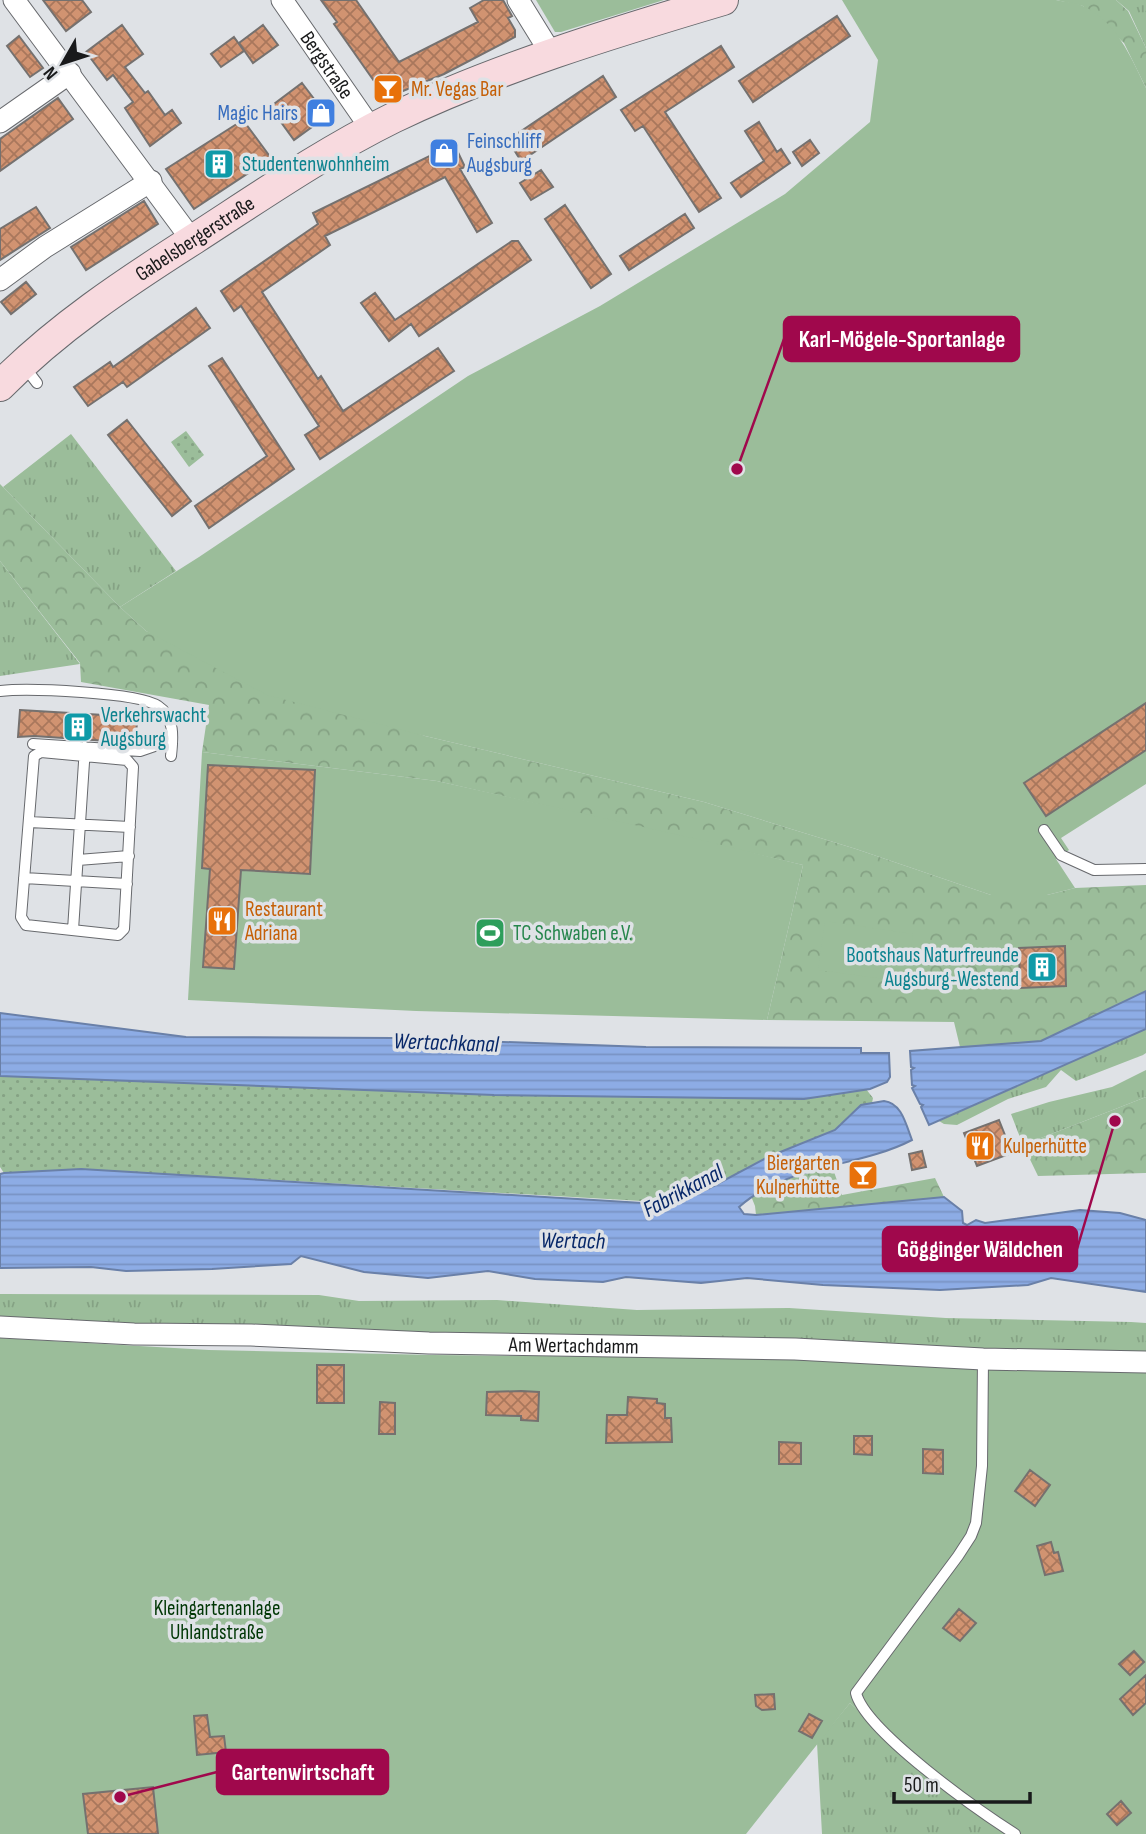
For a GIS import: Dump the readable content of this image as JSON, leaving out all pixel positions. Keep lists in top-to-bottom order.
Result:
{
  "streets": {
    "street": ["Bergstraße", "Gabelsbergerstraße", "Am Wertachdamm"]
  },
  "crossings": [
    ["Bergstraße", "Gabelsbergerstraße"]
  ],
  "water": ["Wertachkanal", "Fabrikkanal", "Wertach"],
  "parks": ["Kleingartenanlage Uhlandstraße"],
  "places": {
    "bar": ["Mr. Vegas Bar", "Biergarten Kulperhütte"],
    "shop": ["Magic Hairs", "Feinschliff Augsburg"],
    "building": ["Studentenwohnheim", "Verkehrswacht Augsburg", "Bootshaus Naturfreunde Augsburg-Westend"],
    "other": ["Karl-Mögele-Sportanlage", "Gögginger Wäldchen", "Gartenwirtschaft"],
    "restaurant": ["Restaurant Adriana", "Kulperhütte"],
    "sports": ["TC Schwaben e.V."]
  },
  "scale_bar": "50 m",
  "north": "bottom left"
}
